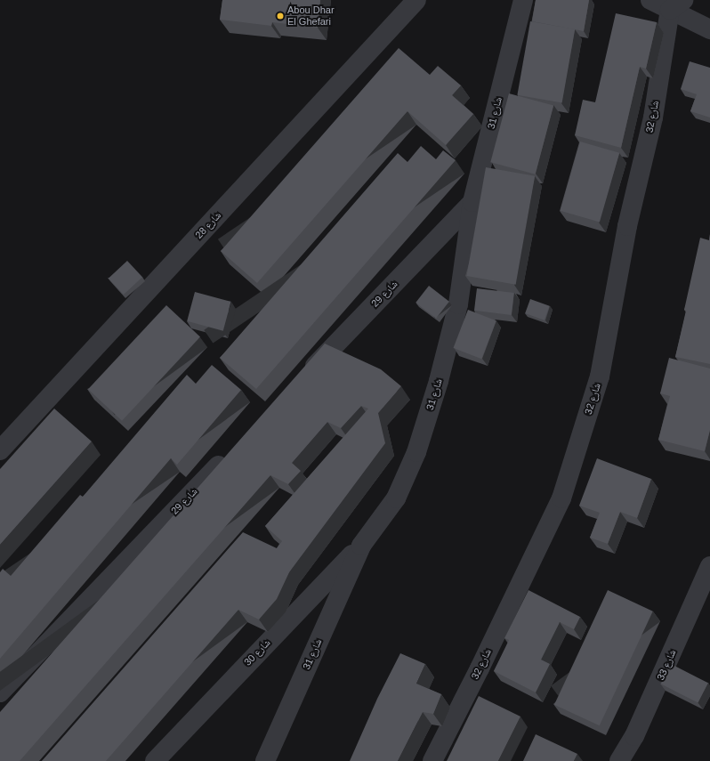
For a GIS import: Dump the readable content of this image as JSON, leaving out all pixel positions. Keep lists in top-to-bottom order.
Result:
{
  "streets": {
    "street": [
      "شارع 31",
      "شارع 32",
      "شارع 28",
      "شارع 29",
      "شارع 30",
      "شارع 33"
    ]
  },
  "crossings": [
    ["شارع 31", "شارع 29"],
    ["شارع 31", "شارع 30"]
  ],
  "places": ["Abou Dhar El Ghefari"]
}
